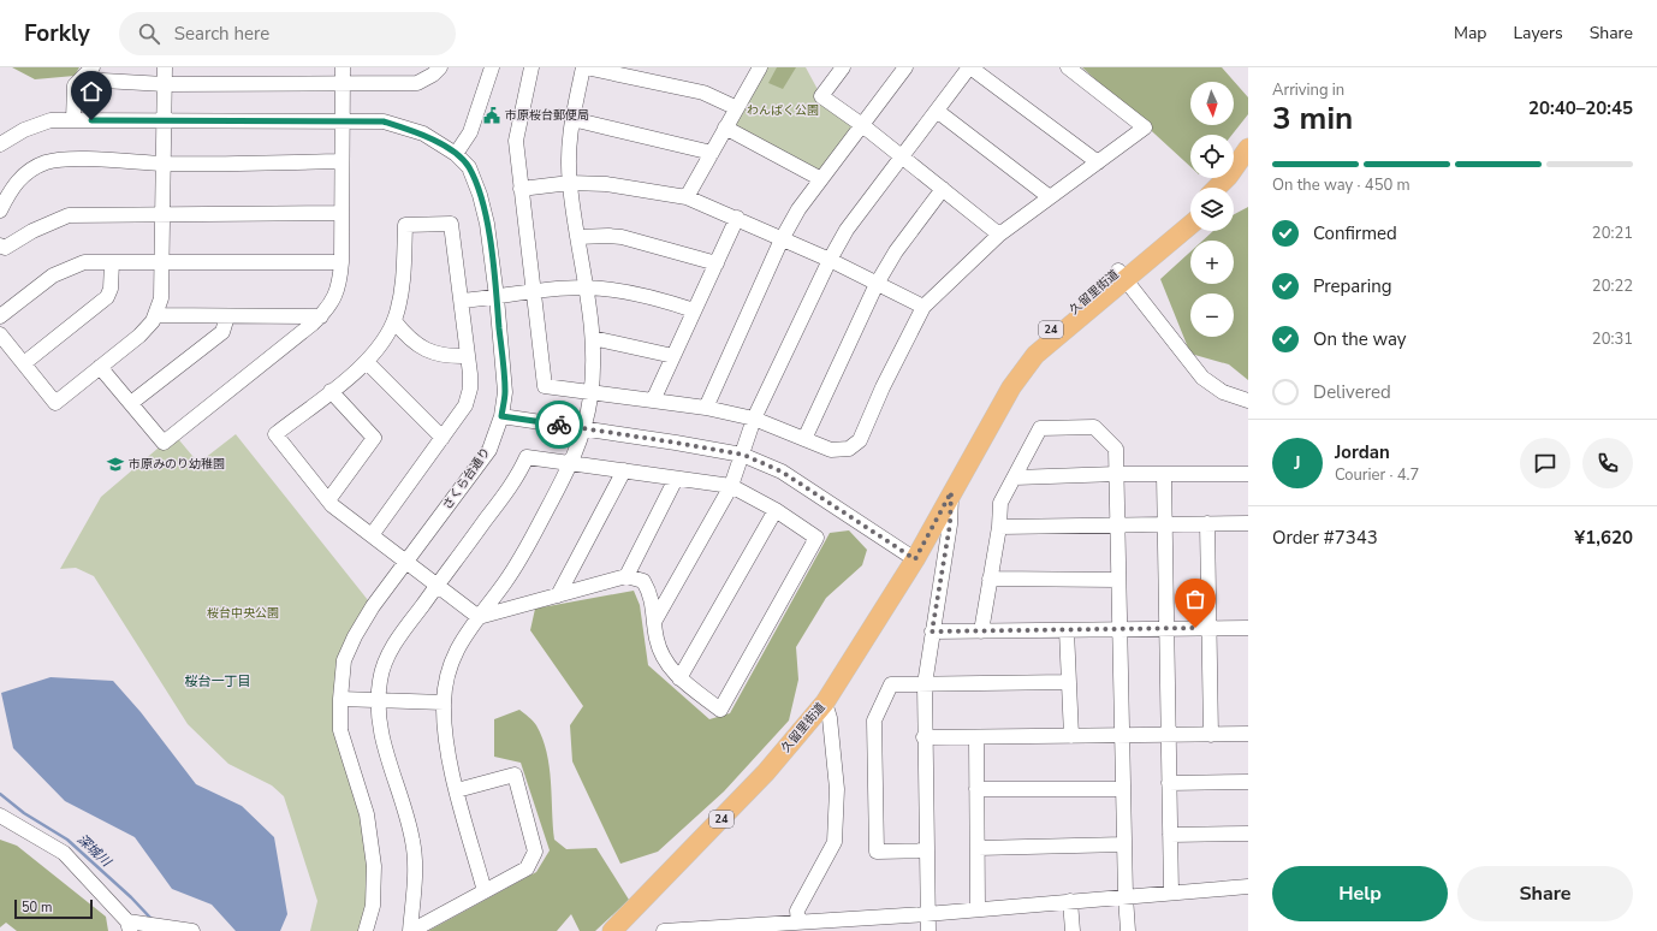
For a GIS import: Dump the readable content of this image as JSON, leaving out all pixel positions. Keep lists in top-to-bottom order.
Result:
{
  "streets": {
    "main road": ["久留里街道", "24"],
    "street": ["さくら台通り"]
  },
  "districts": ["桜台一丁目"],
  "water": ["深城川"],
  "parks": ["わんぱく公園", "桜台中央公園"],
  "places": {
    "public building": ["市原桜台郵便局"],
    "school or university": ["市原みのり幼稚園"]
  },
  "scale_bar": "50 m",
  "north": "bottom",
  "page": {
    "header": "Forkly",
    "search": "Search here",
    "nav": ["Map", "Layers", "Share"],
    "heading": ["3 min", "Arriving in", "20:40–20:45"],
    "panel": [
      "Jordan",
      "Courier · 4.7",
      "Order #7343",
      "¥1,620"
    ],
    "map_buttons": ["+", "−"],
    "bar": "On the way · 450 m",
    "list": [
      ["Confirmed", "20:21"],
      ["Preparing", "20:22"],
      ["On the way", "20:31"],
      "Delivered"
    ],
    "round": "J",
    "buttons": ["Help", "Share"],
    "scale": "50 m"
  }
}
